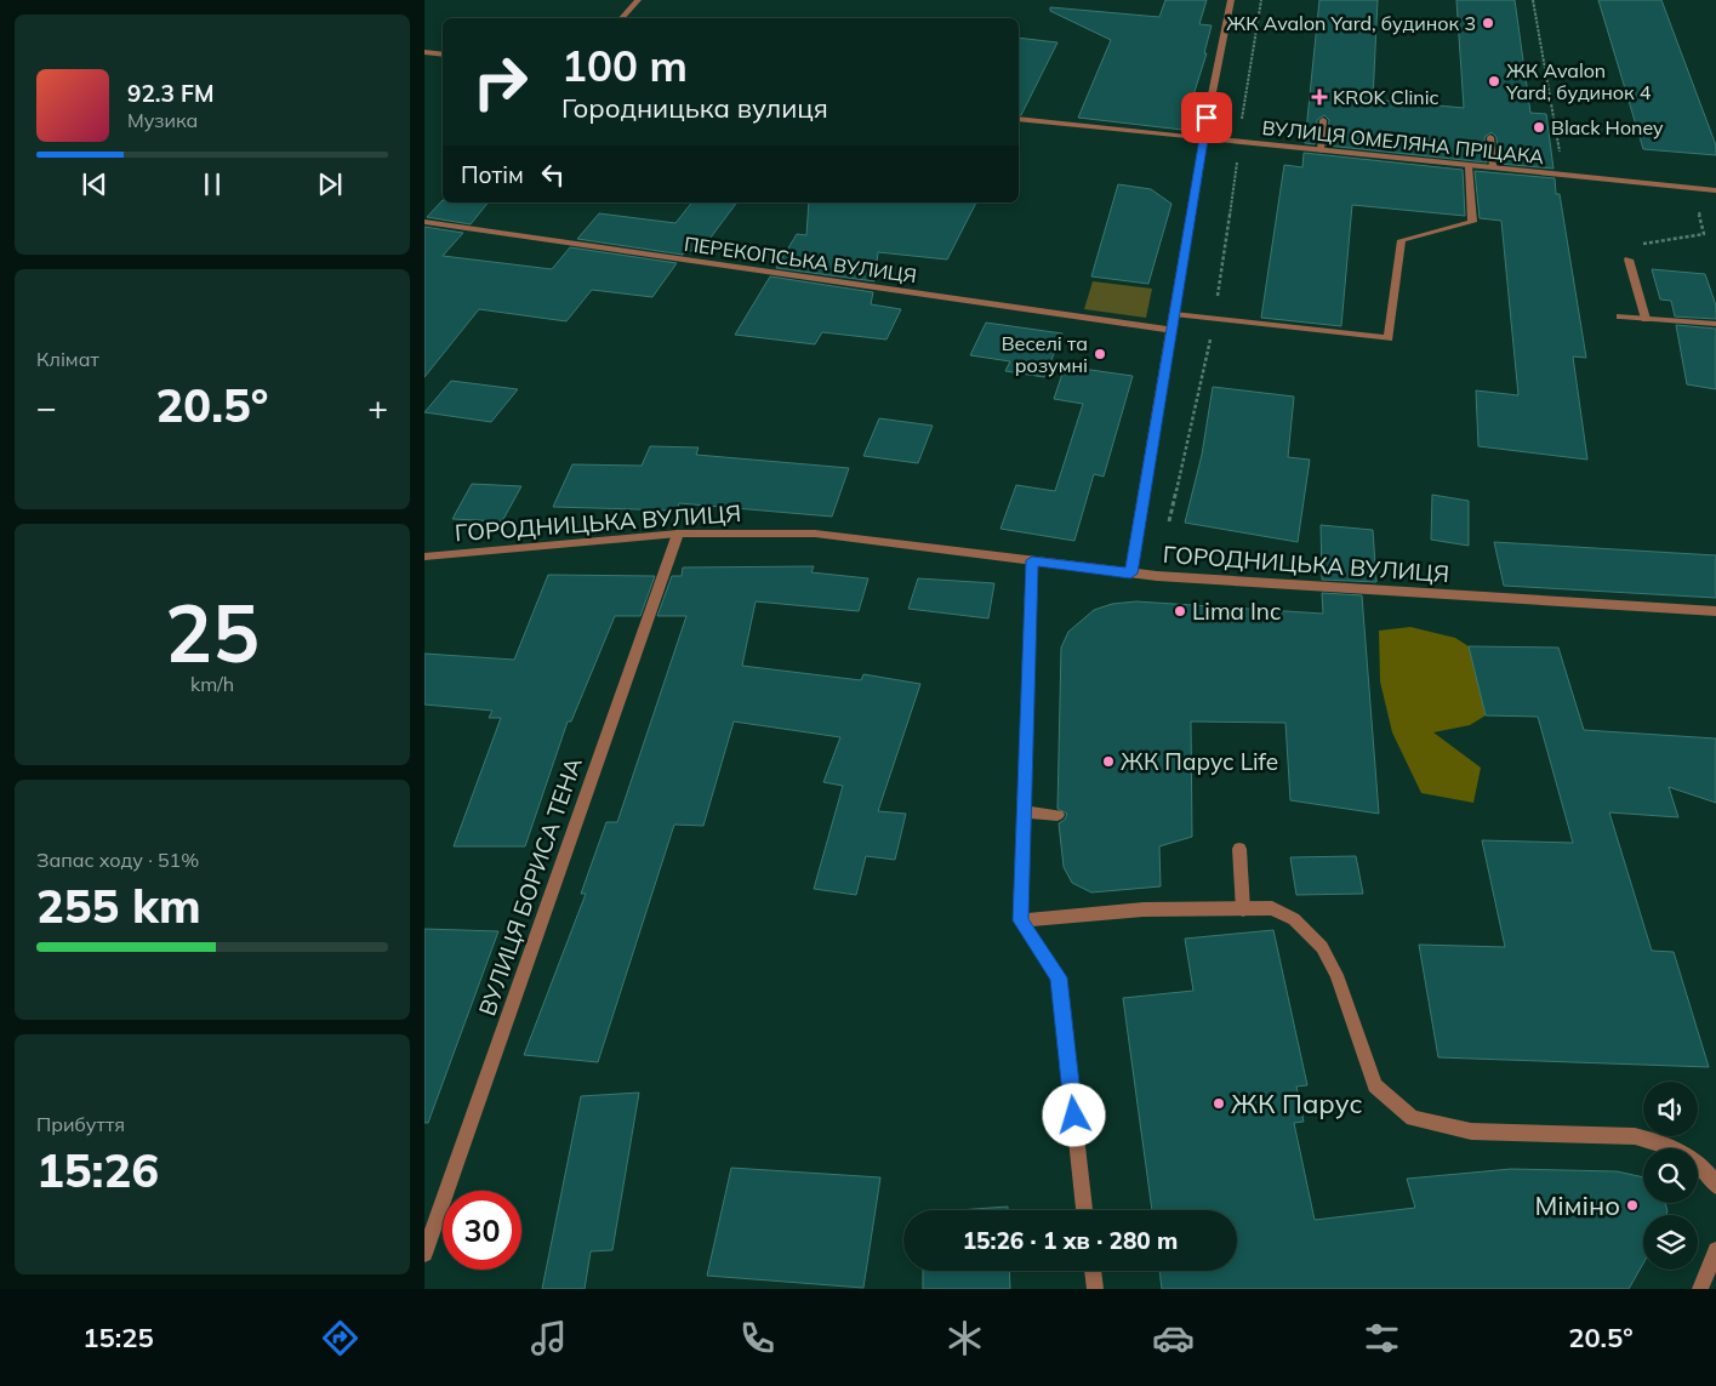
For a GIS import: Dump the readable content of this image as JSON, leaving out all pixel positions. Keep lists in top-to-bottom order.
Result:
{
  "streets": {
    "street": [
      "ВУЛИЦЯ ОМЕЛЯНА ПРІЦАКА",
      "ПЕРЕКОПСЬКА ВУЛИЦЯ",
      "ГОРОДНИЦЬКА ВУЛИЦЯ",
      "ВУЛИЦЯ БОРИСА ТЕНА"
    ]
  },
  "crossings": [
    ["ГОРОДНИЦЬКА ВУЛИЦЯ", "ВУЛИЦЯ БОРИСА ТЕНА"]
  ],
  "places": {
    "other": [
      "ЖК Avalon Yard, будинок 3",
      "ЖК Avalon Yard, будинок 4",
      "Black Honey",
      "Веселі та розумні",
      "Lima Inc",
      "ЖК Парус Life",
      "ЖК Парус",
      "Міміно"
    ],
    "health": ["KROK Clinic"]
  },
  "page": {
    "turn": ["100 m", "Городницька вулиця"],
    "song": ["92.3 FM", "Музика"],
    "then": "Потім",
    "tile": [
      "Клімат",
      ["25", "km/h"],
      ["Запас ходу · 51%", "255 km"],
      ["Прибуття", "15:26"]
    ],
    "heat": ["−", "20.5°", "+"],
    "limit": "30",
    "trip": "15:26 · 1 хв · 280 m",
    "tabs": ["15:25", "20.5°"]
  }
}
